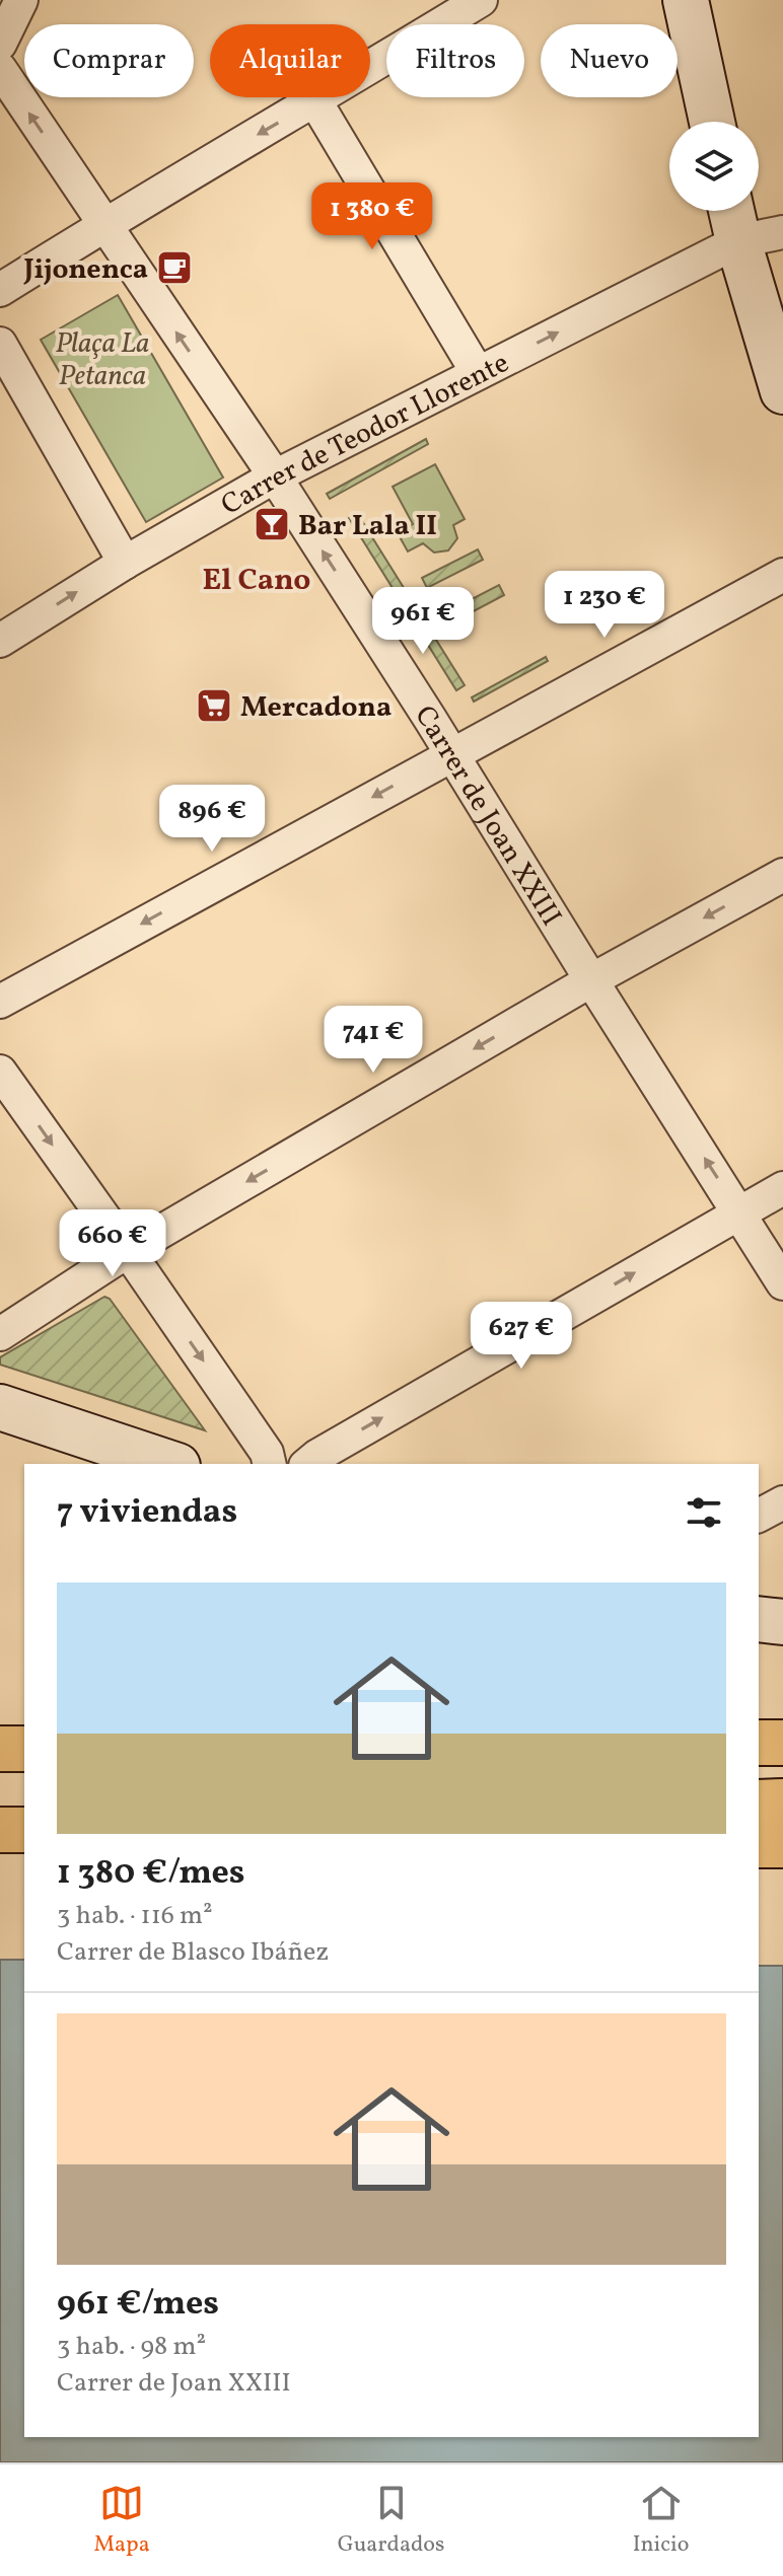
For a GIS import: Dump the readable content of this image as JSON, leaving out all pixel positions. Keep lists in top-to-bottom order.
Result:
{
  "streets": {
    "street": ["Carrer de Teodor Llorente", "Carrer de Joan XXIII"]
  },
  "crossings": [
    ["Carrer de Teodor Llorente", "Carrer de Joan XXIII"]
  ],
  "one_way": ["Carrer de Teodor Llorente"],
  "districts": ["El Cano"],
  "parks": ["Plaça La Petanca"],
  "places": {
    "cafe": ["Jijonenca"],
    "bar": ["Bar Lala II"],
    "supermarket": ["Mercadona"]
  },
  "page": {
    "chip": [
      "Comprar",
      "Alquilar",
      "Filtros",
      "Nuevo"
    ],
    "price": [
      "1 380 €",
      "1 230 €",
      "961 €",
      "896 €",
      "741 €",
      "660 €",
      "627 €"
    ],
    "heading": "7 viviendas",
    "list": [
      {
        "name": "1 380 €/mes",
        "note": "3 hab. · 116 m² · Carrer de Blasco Ibáñez"
      },
      {
        "name": "961 €/mes",
        "note": "3 hab. · 98 m² · Carrer de Joan XXIII"
      }
    ],
    "tabs": ["Mapa", "Guardados", "Inicio"]
  }
}
